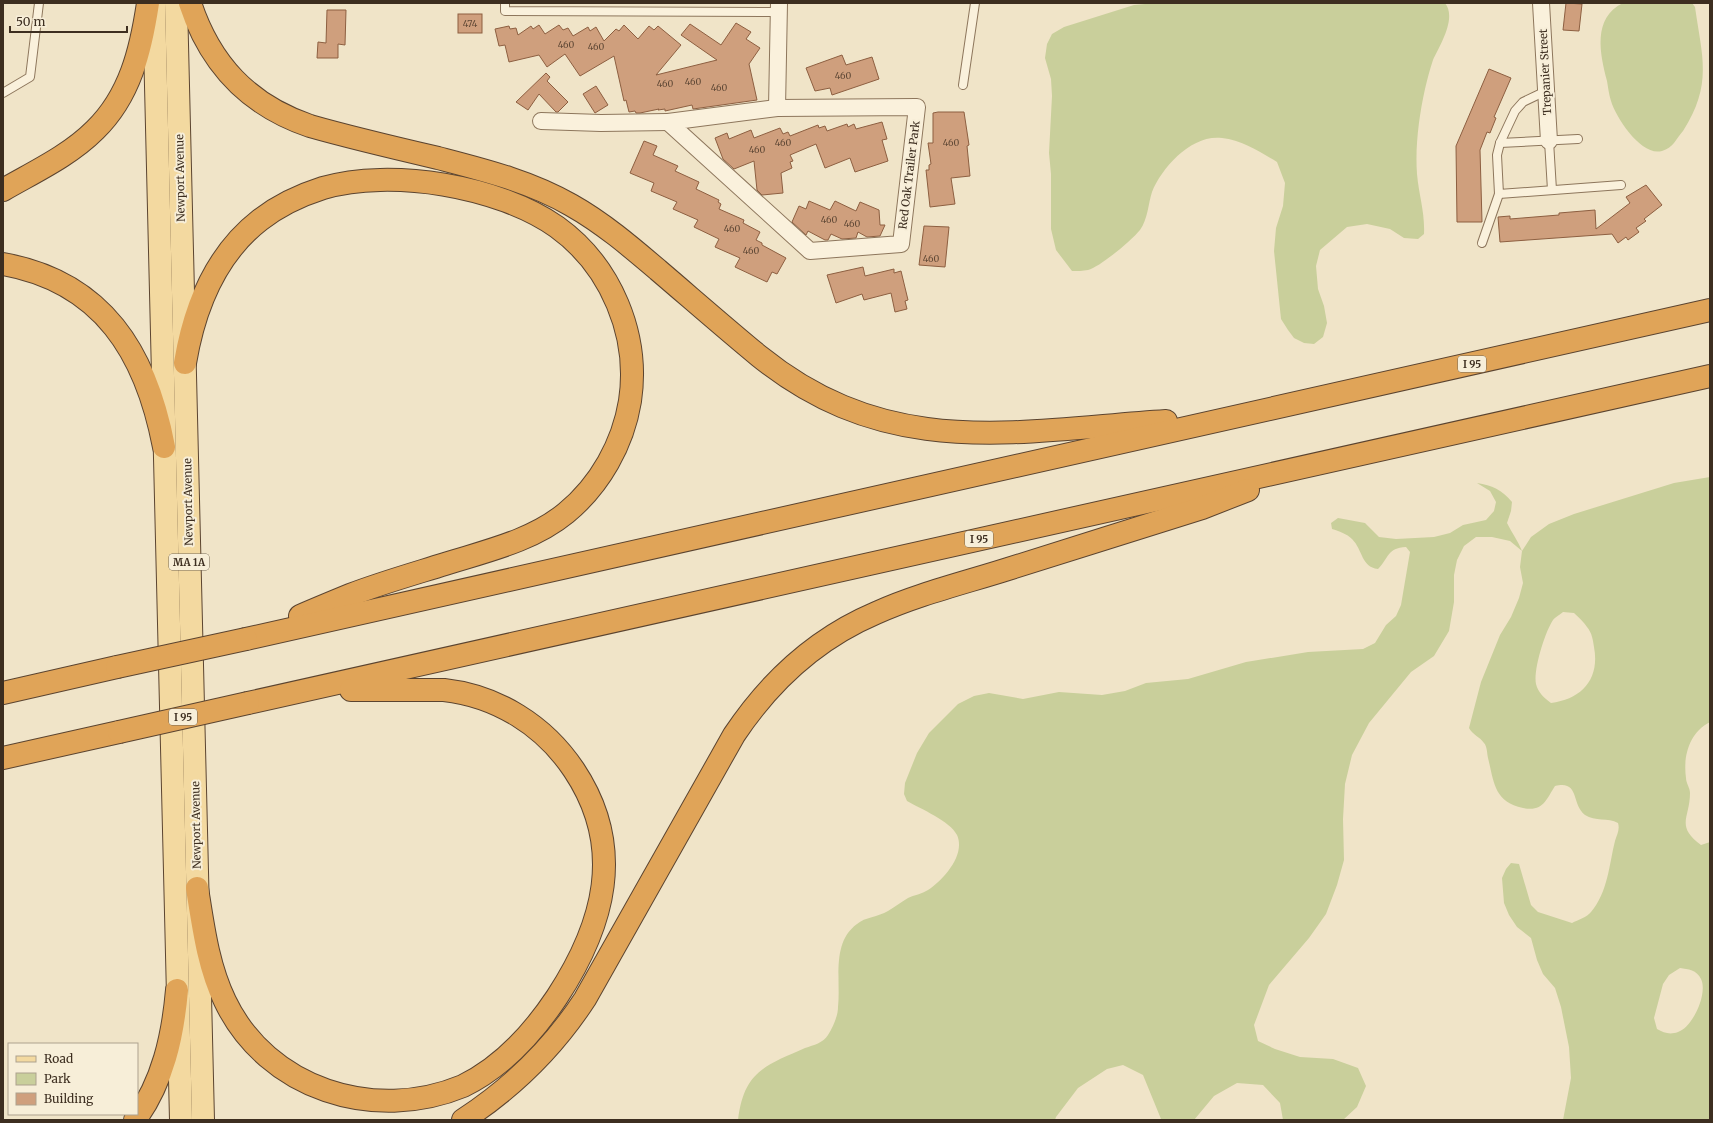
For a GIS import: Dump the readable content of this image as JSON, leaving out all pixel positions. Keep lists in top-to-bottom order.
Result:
{
  "streets": {
    "highway": ["I 95"],
    "main road": ["Newport Avenue", "MA 1A"],
    "street": ["Trepanier Street", "Red Oak Trailer Park"]
  },
  "house_numbers": [
    "474",
    "460",
    "460",
    "460",
    "460",
    "460",
    "460",
    "460",
    "460",
    "460",
    "460",
    "460",
    "460",
    "460",
    "460"
  ],
  "legend": ["Road", "Park", "Building"],
  "scale_bar": "50 m"
}
